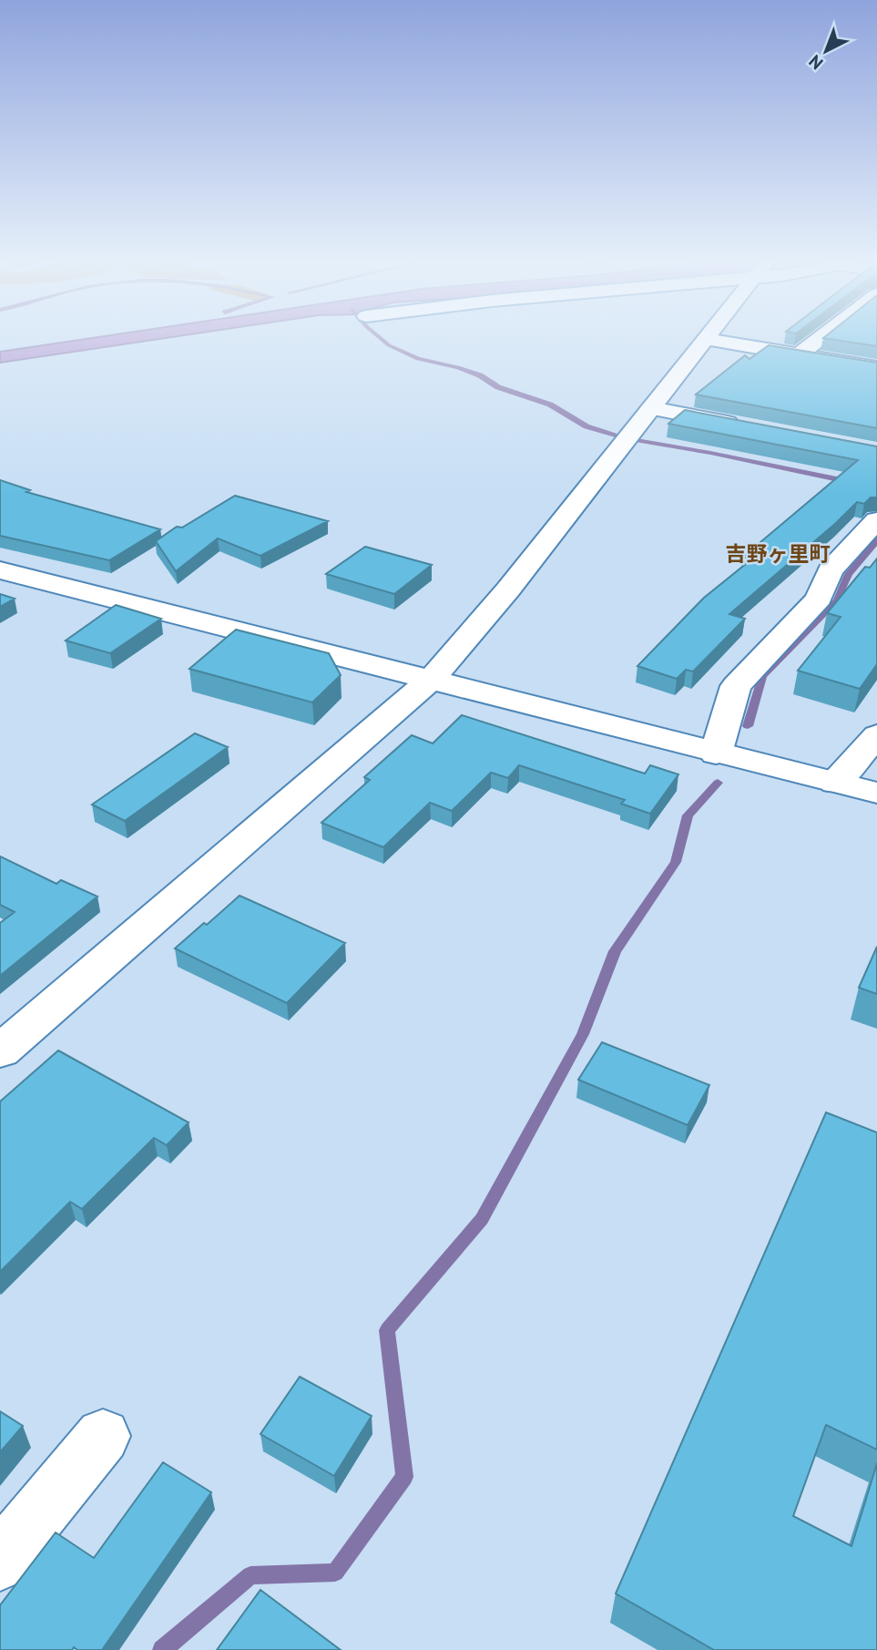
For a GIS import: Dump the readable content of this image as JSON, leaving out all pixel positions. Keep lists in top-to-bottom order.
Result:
{
  "districts": ["吉野ヶ里町"],
  "north": "bottom left"
}
